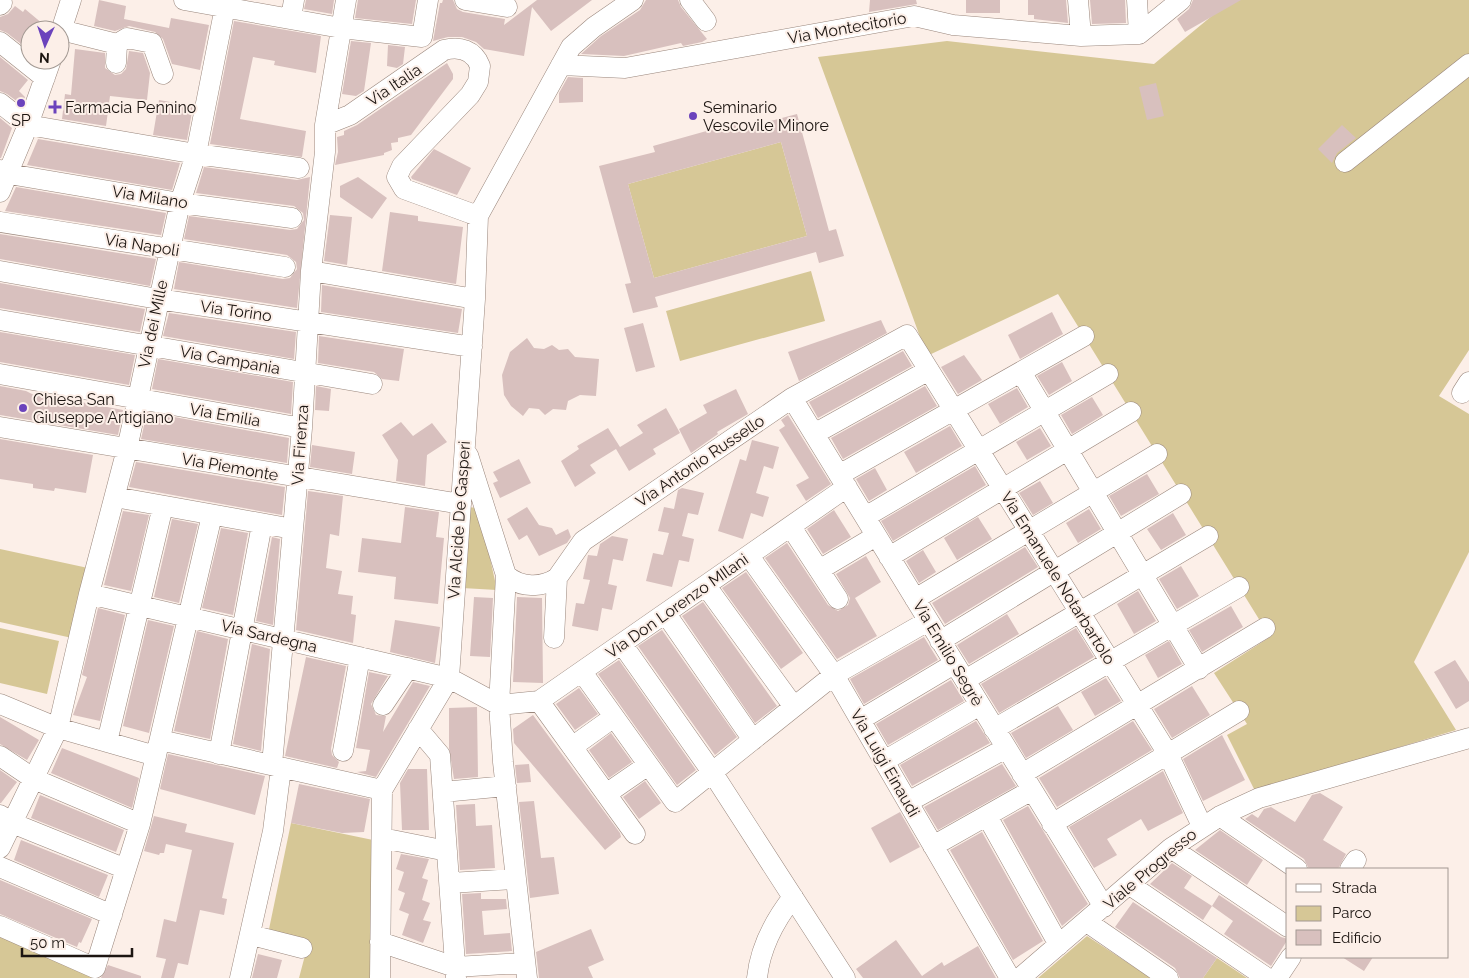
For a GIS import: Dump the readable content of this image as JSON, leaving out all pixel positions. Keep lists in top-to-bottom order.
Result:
{
  "streets": {
    "street": [
      "Via Montecitorio",
      "Via Italia",
      "Via Milano",
      "Via Napoli",
      "Via Torino",
      "Via dei Mille",
      "Via Campania",
      "Via Emilia",
      "Via Firenza",
      "Via Antonio Russello",
      "Via Piemonte",
      "Via Alcide De Gasperi",
      "Via Emanuele Notarbartolo",
      "Via Don Lorenzo MIlani",
      "Via Sardegna",
      "Via Emilio Segrè",
      "Via Luigi Einaudi",
      "Viale Progresso"
    ]
  },
  "crossings": [
    ["Via Montecitorio", "Via Alcide De Gasperi"],
    ["Via Italia", "Via Firenza"],
    ["Via Italia", "Via Alcide De Gasperi"],
    ["Via Milano", "Via dei Mille"],
    ["Via Napoli", "Via dei Mille"],
    ["Via Torino", "Via dei Mille"],
    ["Via Torino", "Via Firenza"],
    ["Via Torino", "Via Alcide De Gasperi"],
    ["Via dei Mille", "Via Campania"],
    ["Via dei Mille", "Via Emilia"],
    ["Via dei Mille", "Via Piemonte"],
    ["Via dei Mille", "Via Sardegna"],
    ["Via Campania", "Via Firenza"],
    ["Via Emilia", "Via Firenza"],
    ["Via Firenza", "Via Piemonte"],
    ["Via Firenza", "Via Sardegna"],
    ["Via Antonio Russello", "Via Emanuele Notarbartolo"],
    ["Via Antonio Russello", "Via Emilio Segrè"],
    ["Via Piemonte", "Via Alcide De Gasperi"],
    ["Via Alcide De Gasperi", "Via Sardegna"],
    ["Via Emanuele Notarbartolo", "Via Don Lorenzo MIlani"],
    ["Via Emanuele Notarbartolo", "Viale Progresso"],
    ["Via Don Lorenzo MIlani", "Via Sardegna"],
    ["Via Don Lorenzo MIlani", "Via Emilio Segrè"],
    ["Via Don Lorenzo MIlani", "Via Luigi Einaudi"],
    ["Via Emilio Segrè", "Viale Progresso"]
  ],
  "places": {
    "other": ["SP", "Seminario Vescovile Minore", "Chiesa San Giuseppe Artigiano"],
    "health": ["Farmacia Pennino"]
  },
  "legend": ["Strada", "Parco", "Edificio"],
  "scale_bar": "50 m",
  "north": "bottom"
}
